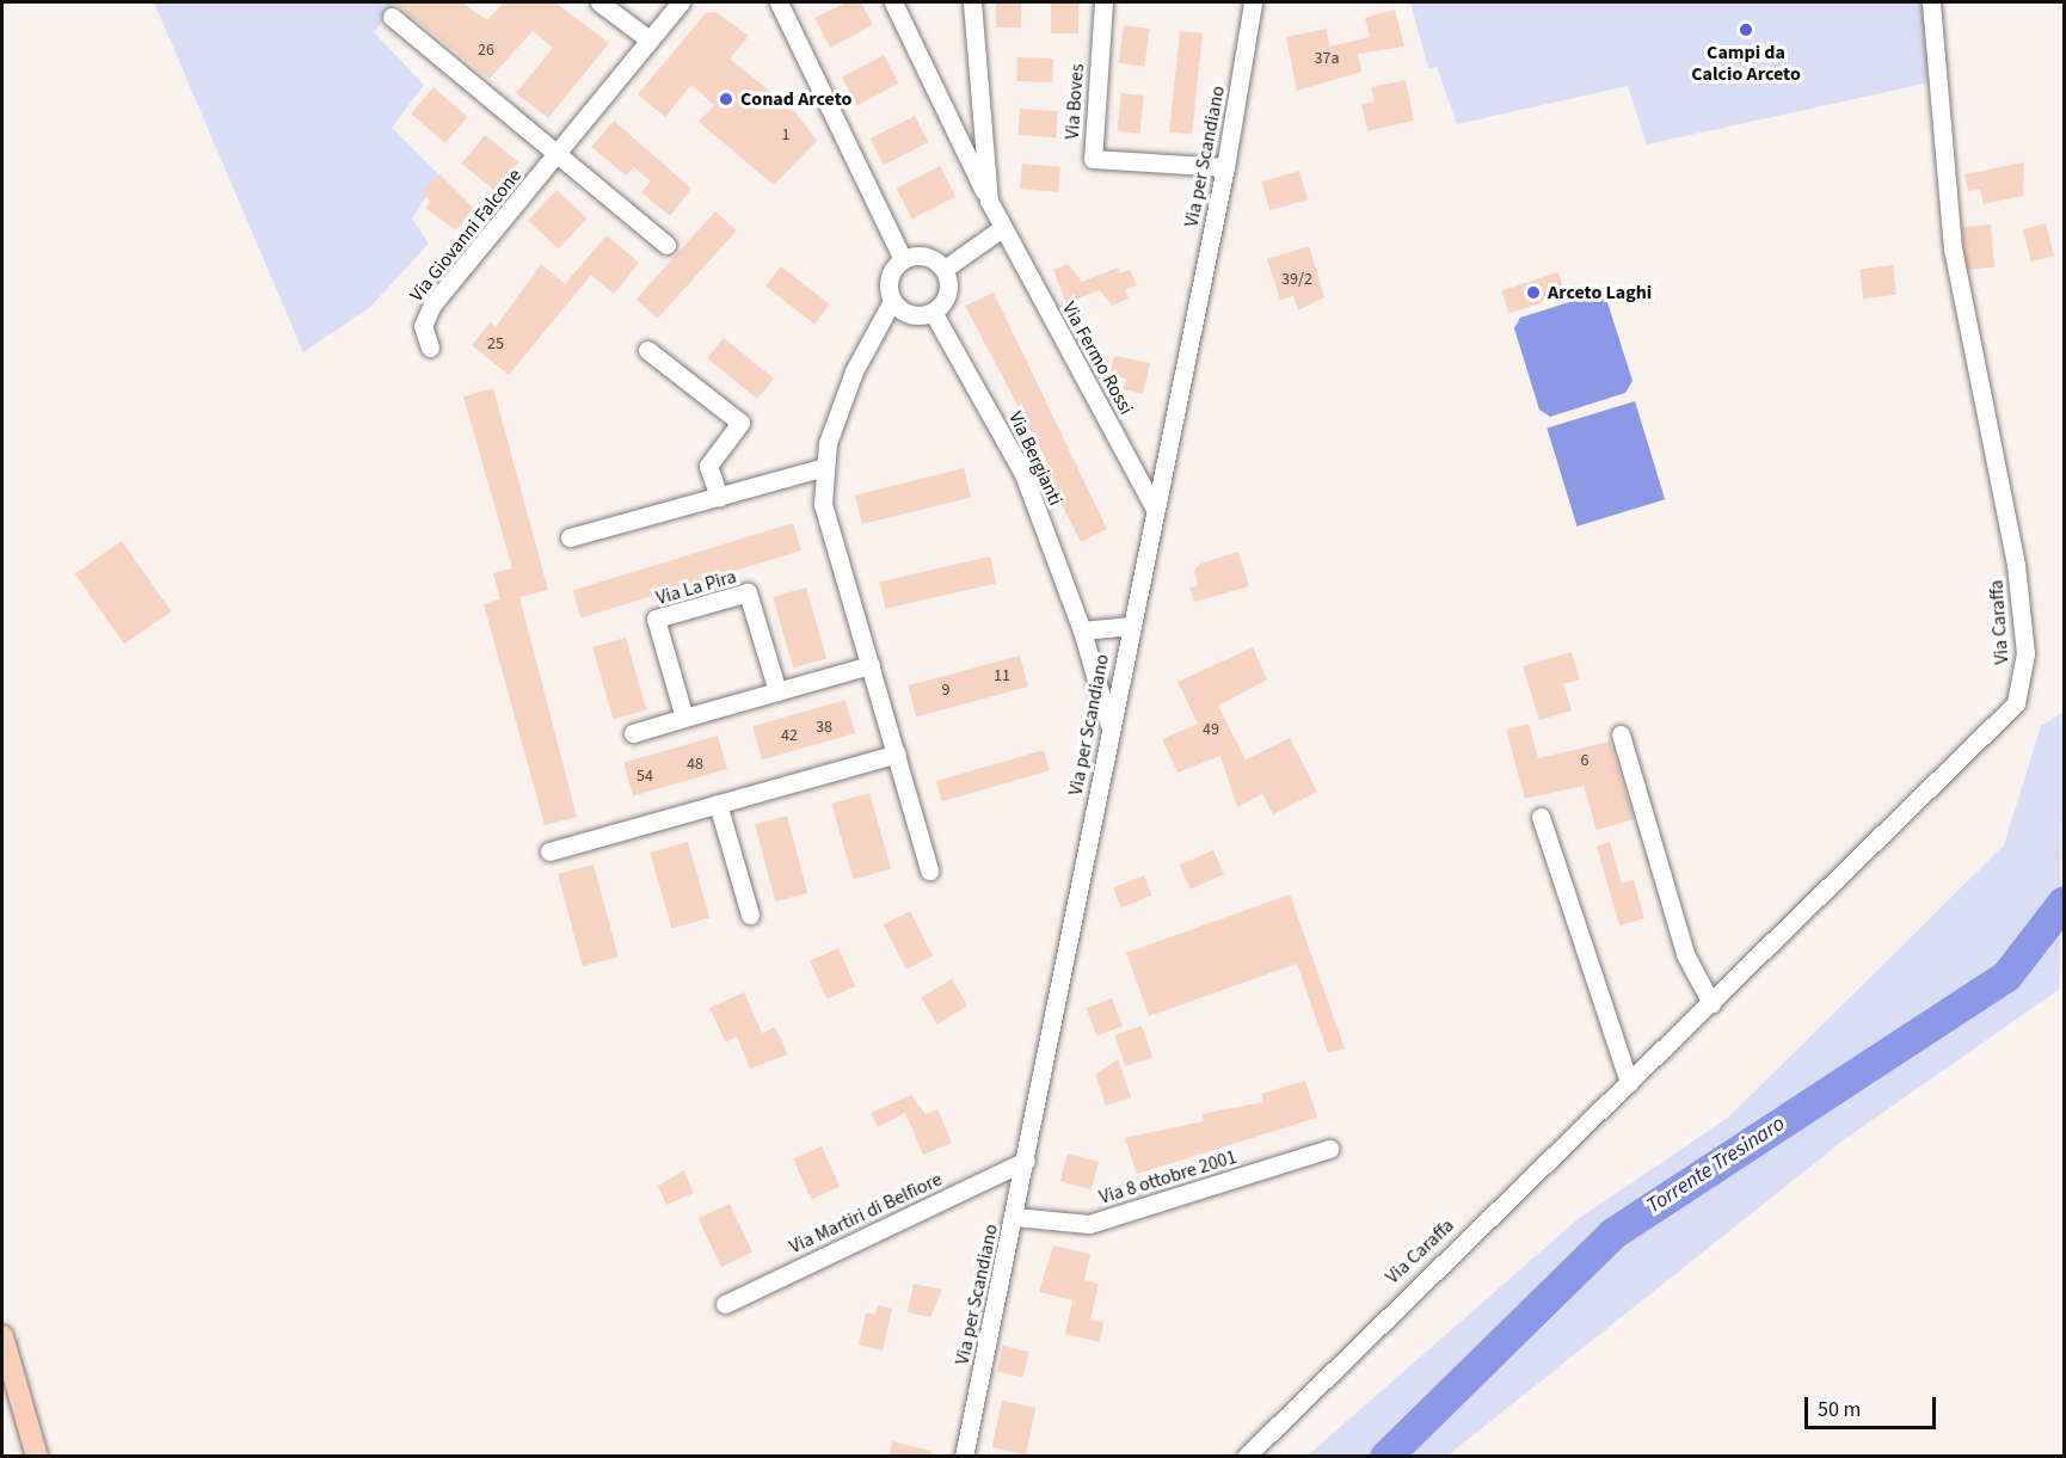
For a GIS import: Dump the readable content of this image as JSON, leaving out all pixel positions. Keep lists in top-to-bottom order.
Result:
{
  "streets": {
    "street": [
      "Via Boves",
      "Via per Scandiano",
      "Via Giovanni Falcone",
      "Via Fermo Rossi",
      "Via Bergianti",
      "Via La Pira",
      "Via Caraffa",
      "Via 8 ottobre 2001",
      "Via Martiri di Belfiore"
    ]
  },
  "crossings": [
    ["Via Boves", "Via per Scandiano"],
    ["Via per Scandiano", "Via Fermo Rossi"],
    ["Via per Scandiano", "Via Bergianti"],
    ["Via per Scandiano", "Via 8 ottobre 2001"],
    ["Via per Scandiano", "Via Martiri di Belfiore"]
  ],
  "water": ["Torrente Tresinaro"],
  "places": ["Campi da Calcio Arceto", "Conad Arceto", "Arceto Laghi"],
  "house_numbers": [
    "26",
    "37a",
    "1",
    "39/2",
    "25",
    "11",
    "9",
    "38",
    "49",
    "42",
    "6",
    "48",
    "54"
  ],
  "scale_bar": "50 m"
}
